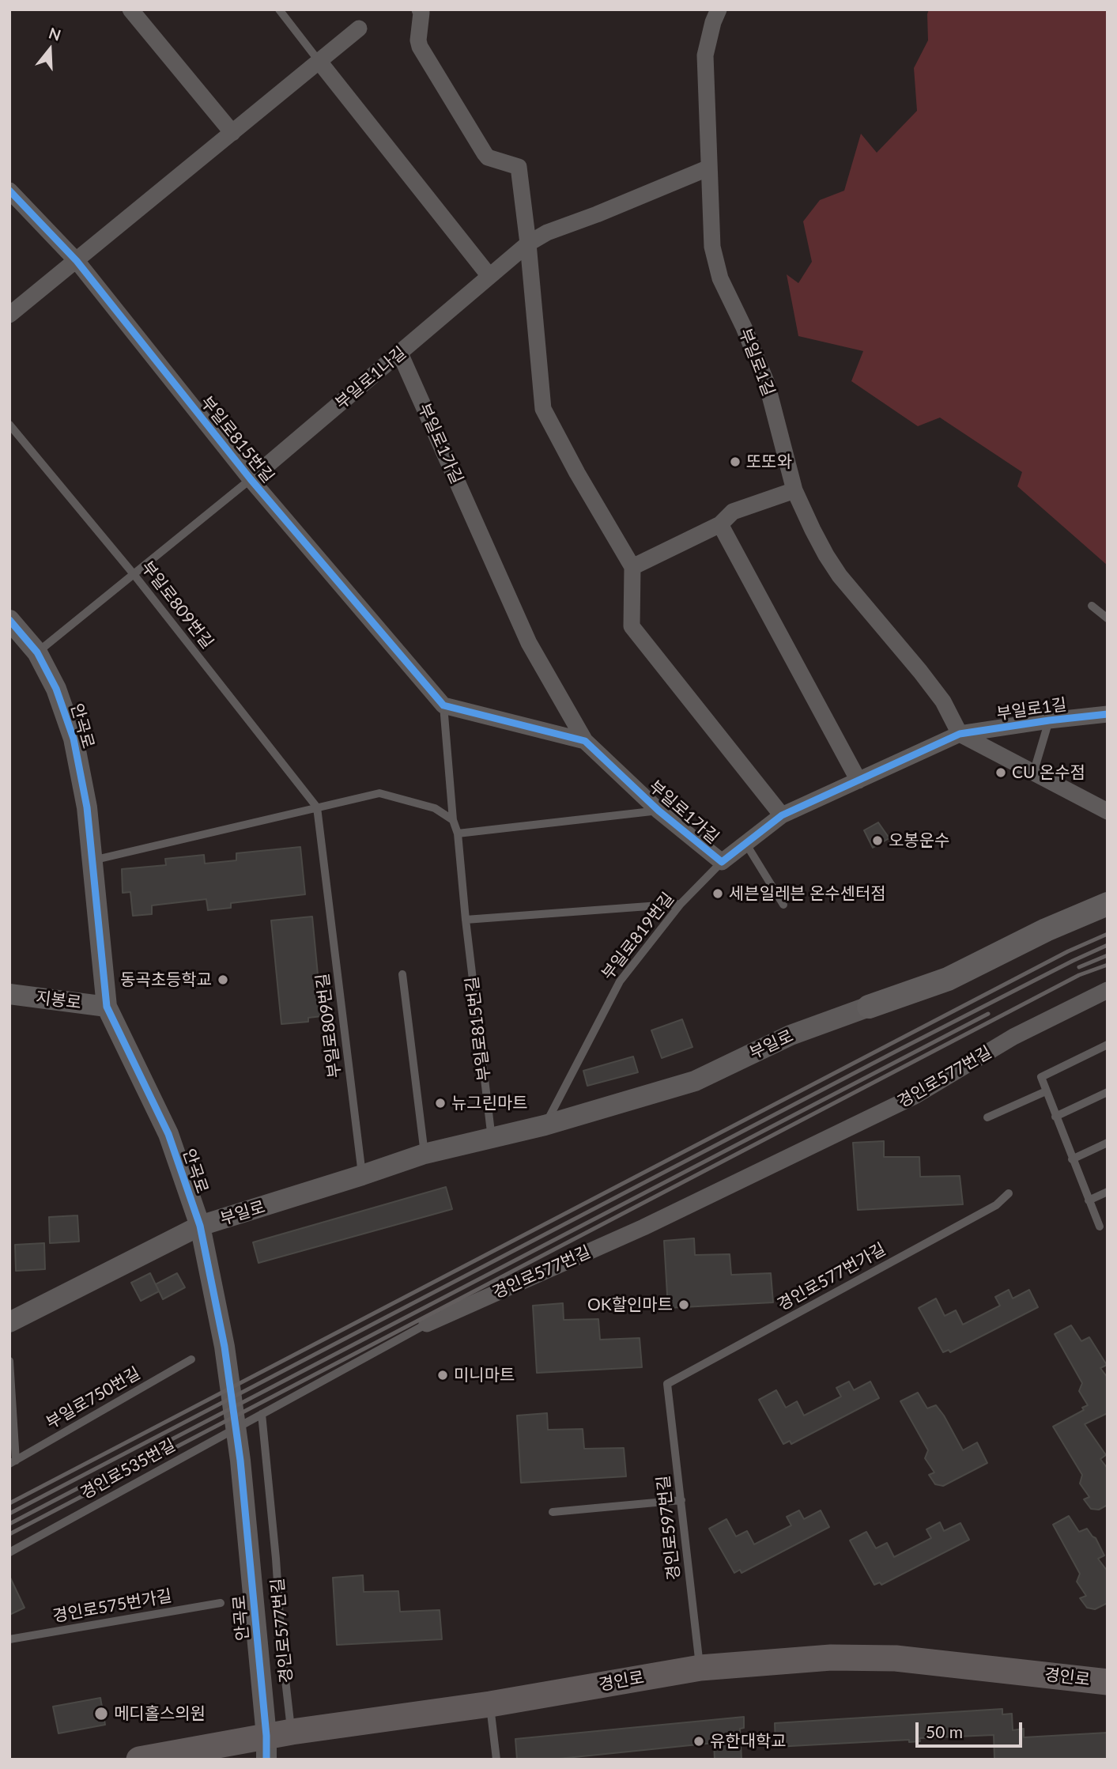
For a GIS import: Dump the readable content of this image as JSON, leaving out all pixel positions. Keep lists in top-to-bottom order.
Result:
{
  "streets": {
    "main road": ["부일로", "경인로"],
    "street": [
      "부일로1길",
      "부일로1나길",
      "부일로815번길",
      "부일로1가길",
      "안곡로",
      "지봉로",
      "경인로577번길"
    ],
    "lane": [
      "부일로809번길",
      "부일로819번길",
      "경인로577번가길",
      "부일로750번길",
      "경인로535번길",
      "경인로597번길",
      "경인로575번가길"
    ]
  },
  "crossings": [
    ["부일로1길", "부일로1나길"],
    ["부일로1길", "부일로1가길"],
    ["부일로1나길", "부일로815번길"],
    ["부일로1나길", "부일로1가길"],
    ["부일로815번길", "부일로1가길"],
    ["부일로815번길", "부일로"],
    ["부일로1가길", "부일로819번길"],
    ["부일로809번길", "부일로"],
    ["안곡로", "지봉로"],
    ["안곡로", "부일로"],
    ["안곡로", "경인로577번길"],
    ["안곡로", "경인로"],
    ["부일로819번길", "부일로"],
    ["경인로577번길", "경인로535번길"],
    ["경인로577번길", "경인로"],
    ["경인로577번가길", "경인로597번길"],
    ["경인로597번길", "경인로"]
  ],
  "places": [
    "또또와",
    "CU 온수점",
    "오봉운수",
    "세븐일레븐 온수센터점",
    "동곡초등학교",
    "뉴그린마트",
    "OK할인마트",
    "미니마트",
    "메디홀스의원",
    "유한대학교"
  ],
  "scale_bar": "50 m",
  "north": "top"
}
